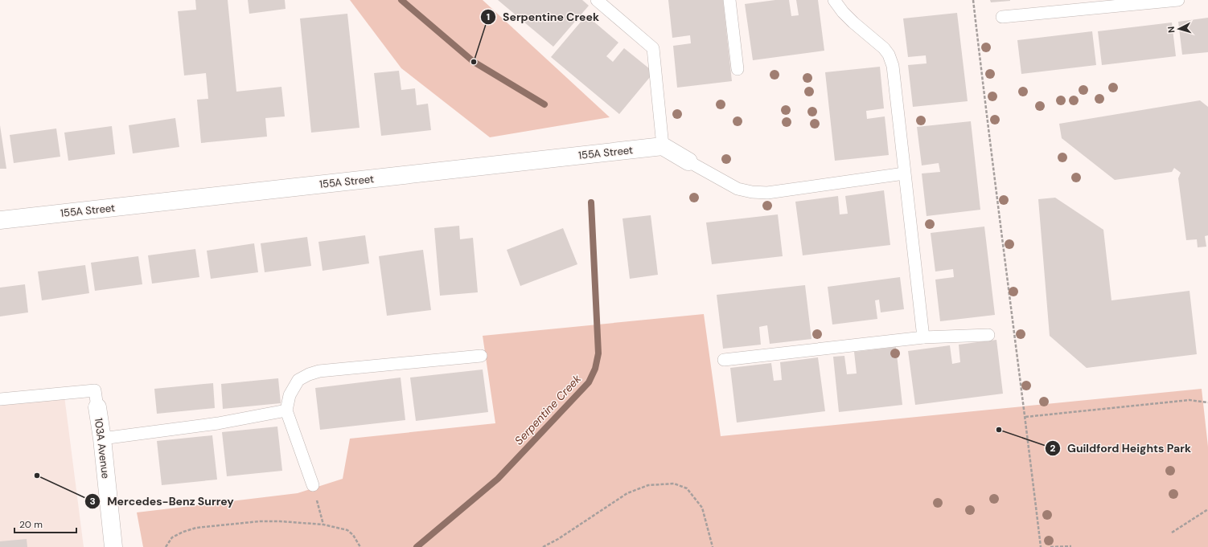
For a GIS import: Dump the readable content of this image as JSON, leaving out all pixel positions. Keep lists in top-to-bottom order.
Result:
{
  "streets": {
    "street": ["155A Street", "103A Avenue"]
  },
  "water": ["Serpentine Creek"],
  "places": ["Serpentine Creek", "Guildford Heights Park", "Mercedes-Benz Surrey"],
  "scale_bar": "20 m",
  "north": "left"
}
